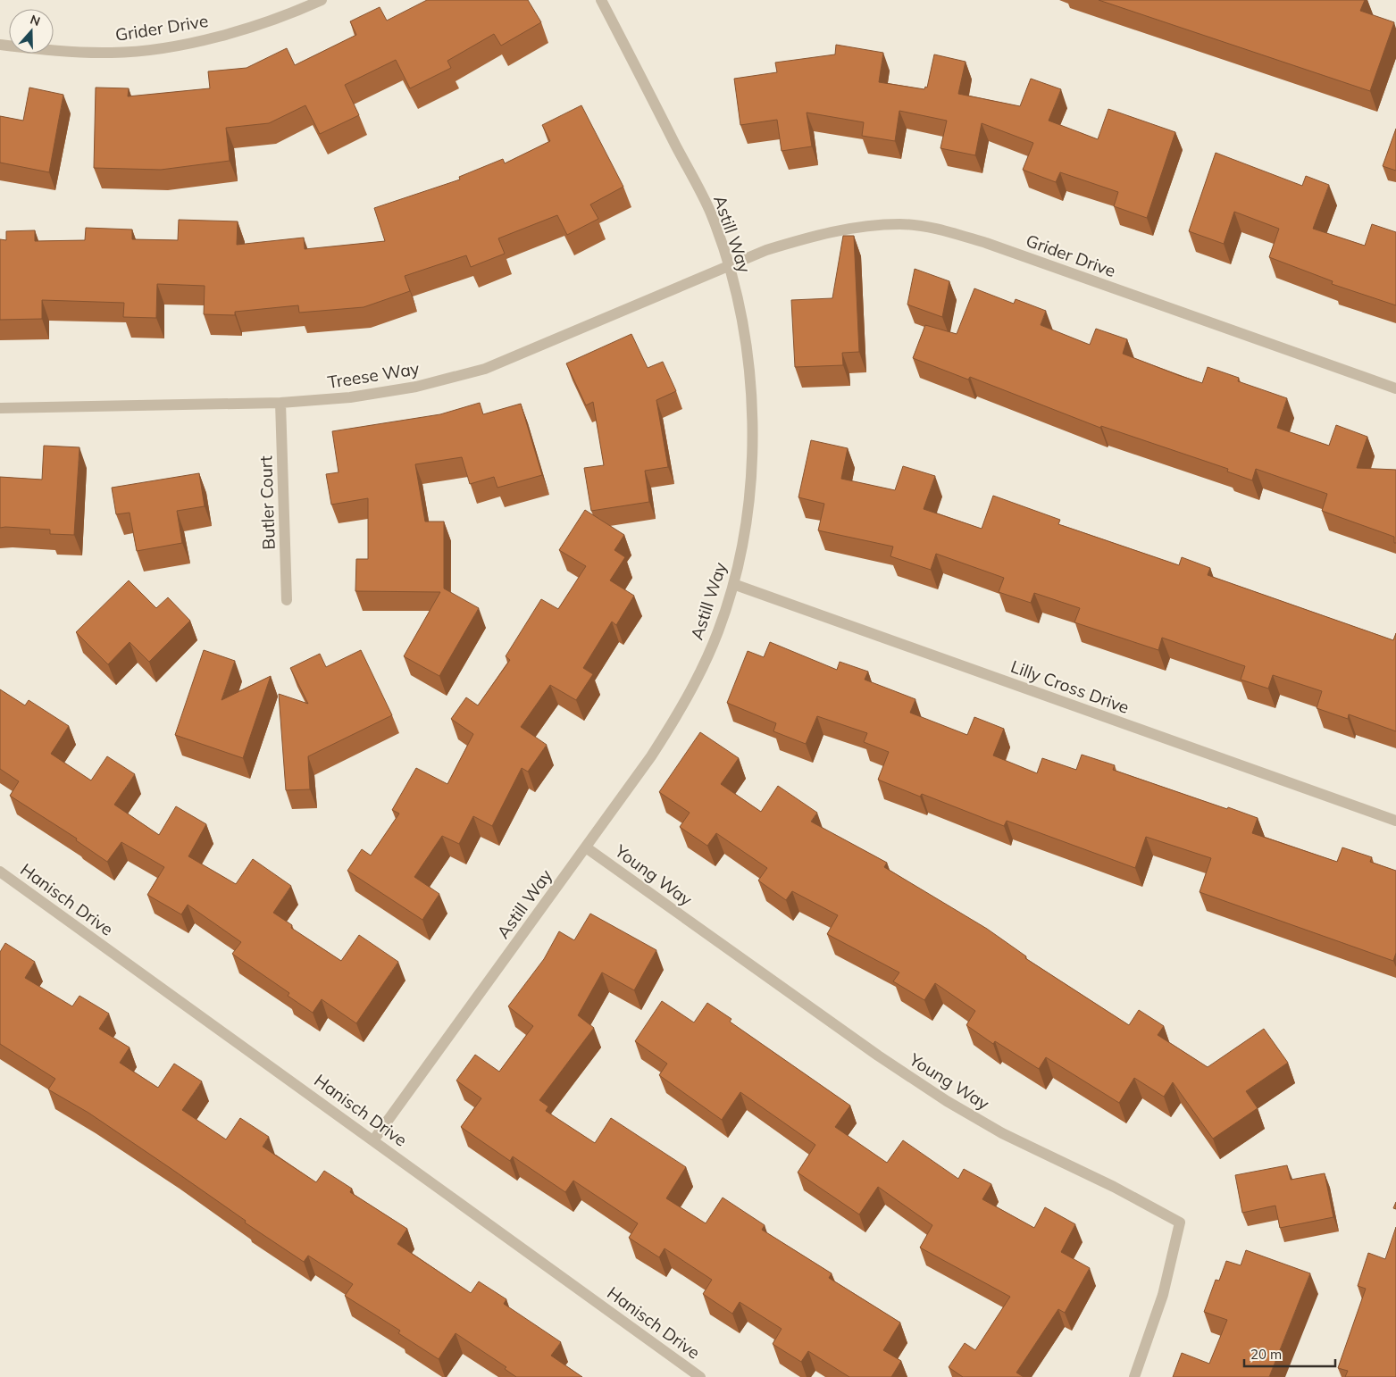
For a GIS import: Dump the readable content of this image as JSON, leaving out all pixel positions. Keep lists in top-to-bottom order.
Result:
{
  "streets": {
    "street": [
      "Grider Drive",
      "Astill Way",
      "Treese Way",
      "Butler Court",
      "Lilly Cross Drive",
      "Young Way",
      "Hanisch Drive"
    ]
  },
  "crossings": [
    ["Grider Drive", "Astill Way"],
    ["Grider Drive", "Treese Way"],
    ["Astill Way", "Treese Way"],
    ["Astill Way", "Lilly Cross Drive"],
    ["Astill Way", "Young Way"],
    ["Astill Way", "Hanisch Drive"],
    ["Treese Way", "Butler Court"]
  ],
  "scale_bar": "20 m",
  "north": "top"
}
